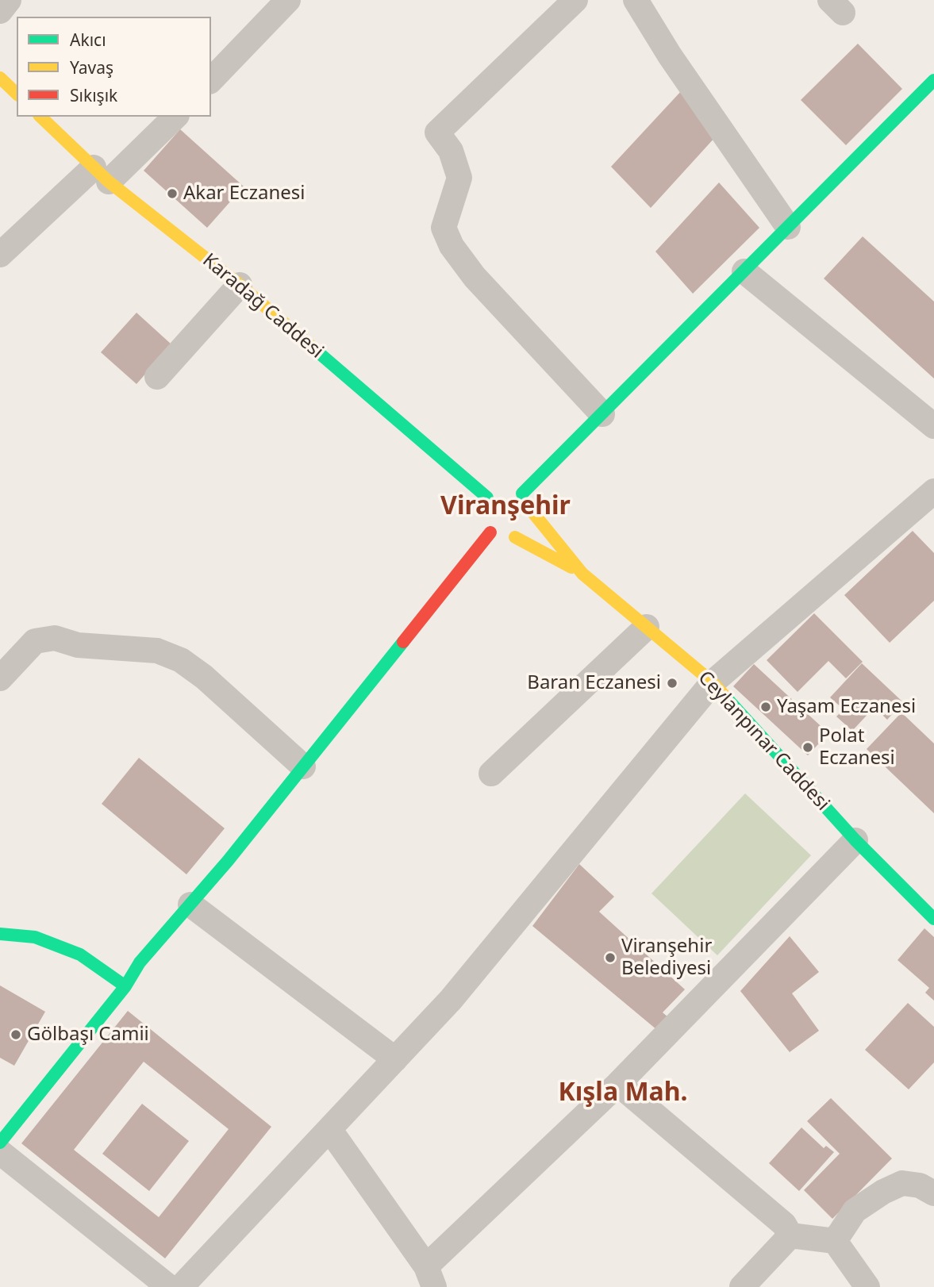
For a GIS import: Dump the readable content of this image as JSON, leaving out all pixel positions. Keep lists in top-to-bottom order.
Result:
{
  "streets": {
    "street": ["Karadağ Caddesi", "Ceylanpınar Caddesi"]
  },
  "districts": ["Viranşehir", "Kışla Mah."],
  "places": [
    "Akar Eczanesi",
    "Baran Eczanesi",
    "Yaşam Eczanesi",
    "Polat Eczanesi",
    "Viranşehir Belediyesi",
    "Gölbaşı Camii"
  ],
  "legend": ["Akıcı", "Yavaş", "Sıkışık"]
}
